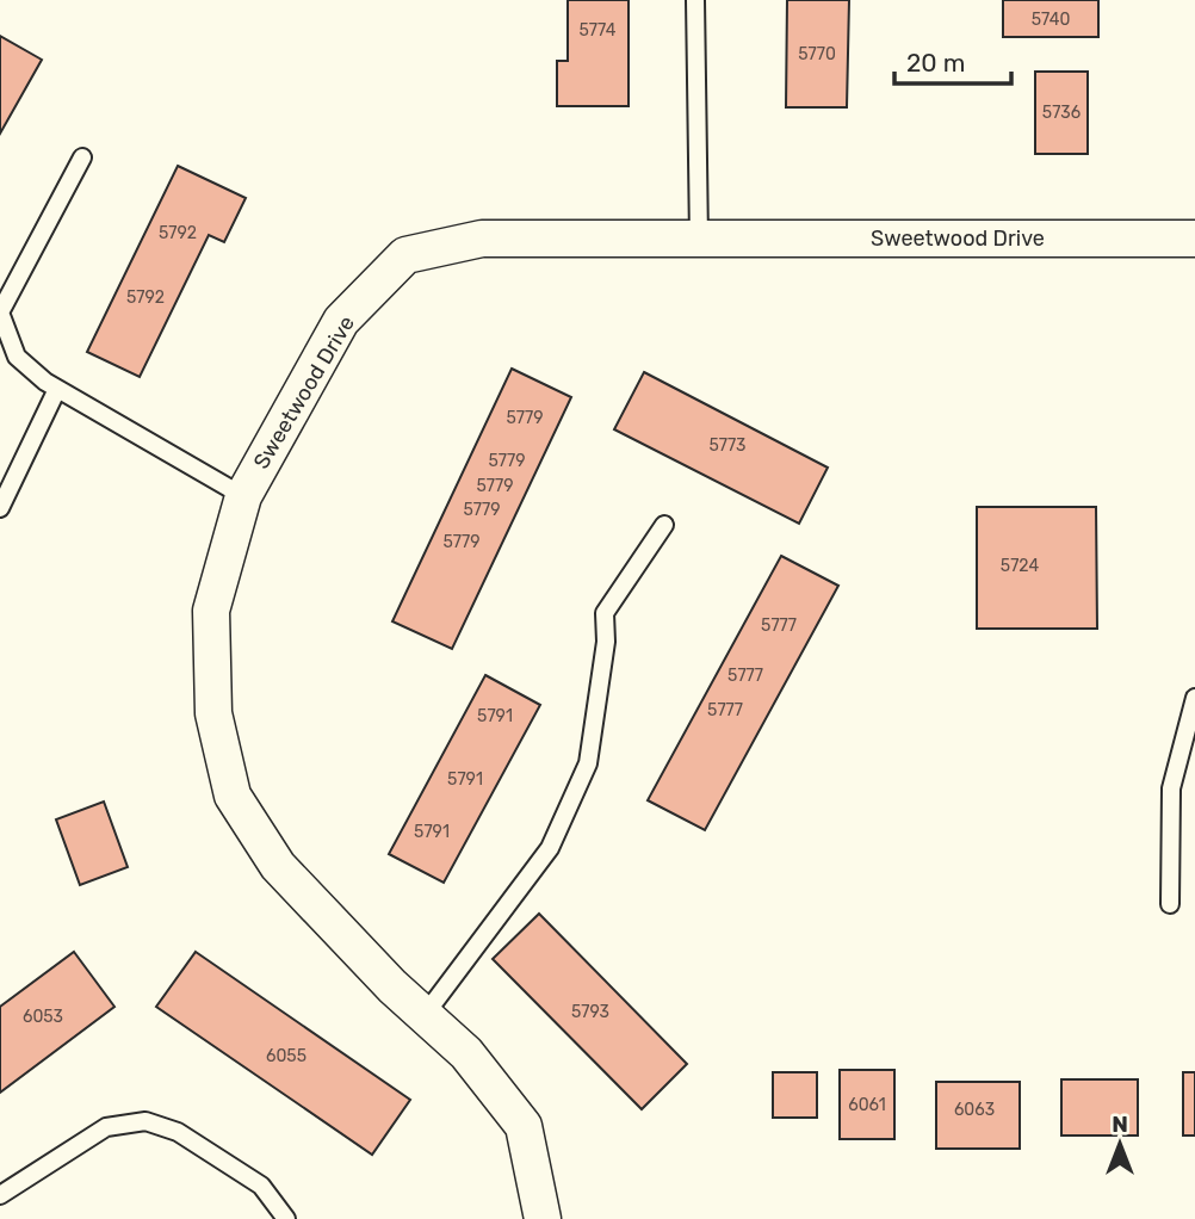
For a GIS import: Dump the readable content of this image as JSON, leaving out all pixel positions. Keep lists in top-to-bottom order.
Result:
{
  "streets": {
    "street": ["Sweetwood Drive"]
  },
  "house_numbers": [
    "5740",
    "5774",
    "5770",
    "5736",
    "5792",
    "5792",
    "5779",
    "5773",
    "5779",
    "5779",
    "5779",
    "5779",
    "5724",
    "5777",
    "5777",
    "5777",
    "5791",
    "5791",
    "5791",
    "5793",
    "6053",
    "6055",
    "6061",
    "6063"
  ],
  "scale_bar": "20 m",
  "north": "top"
}
